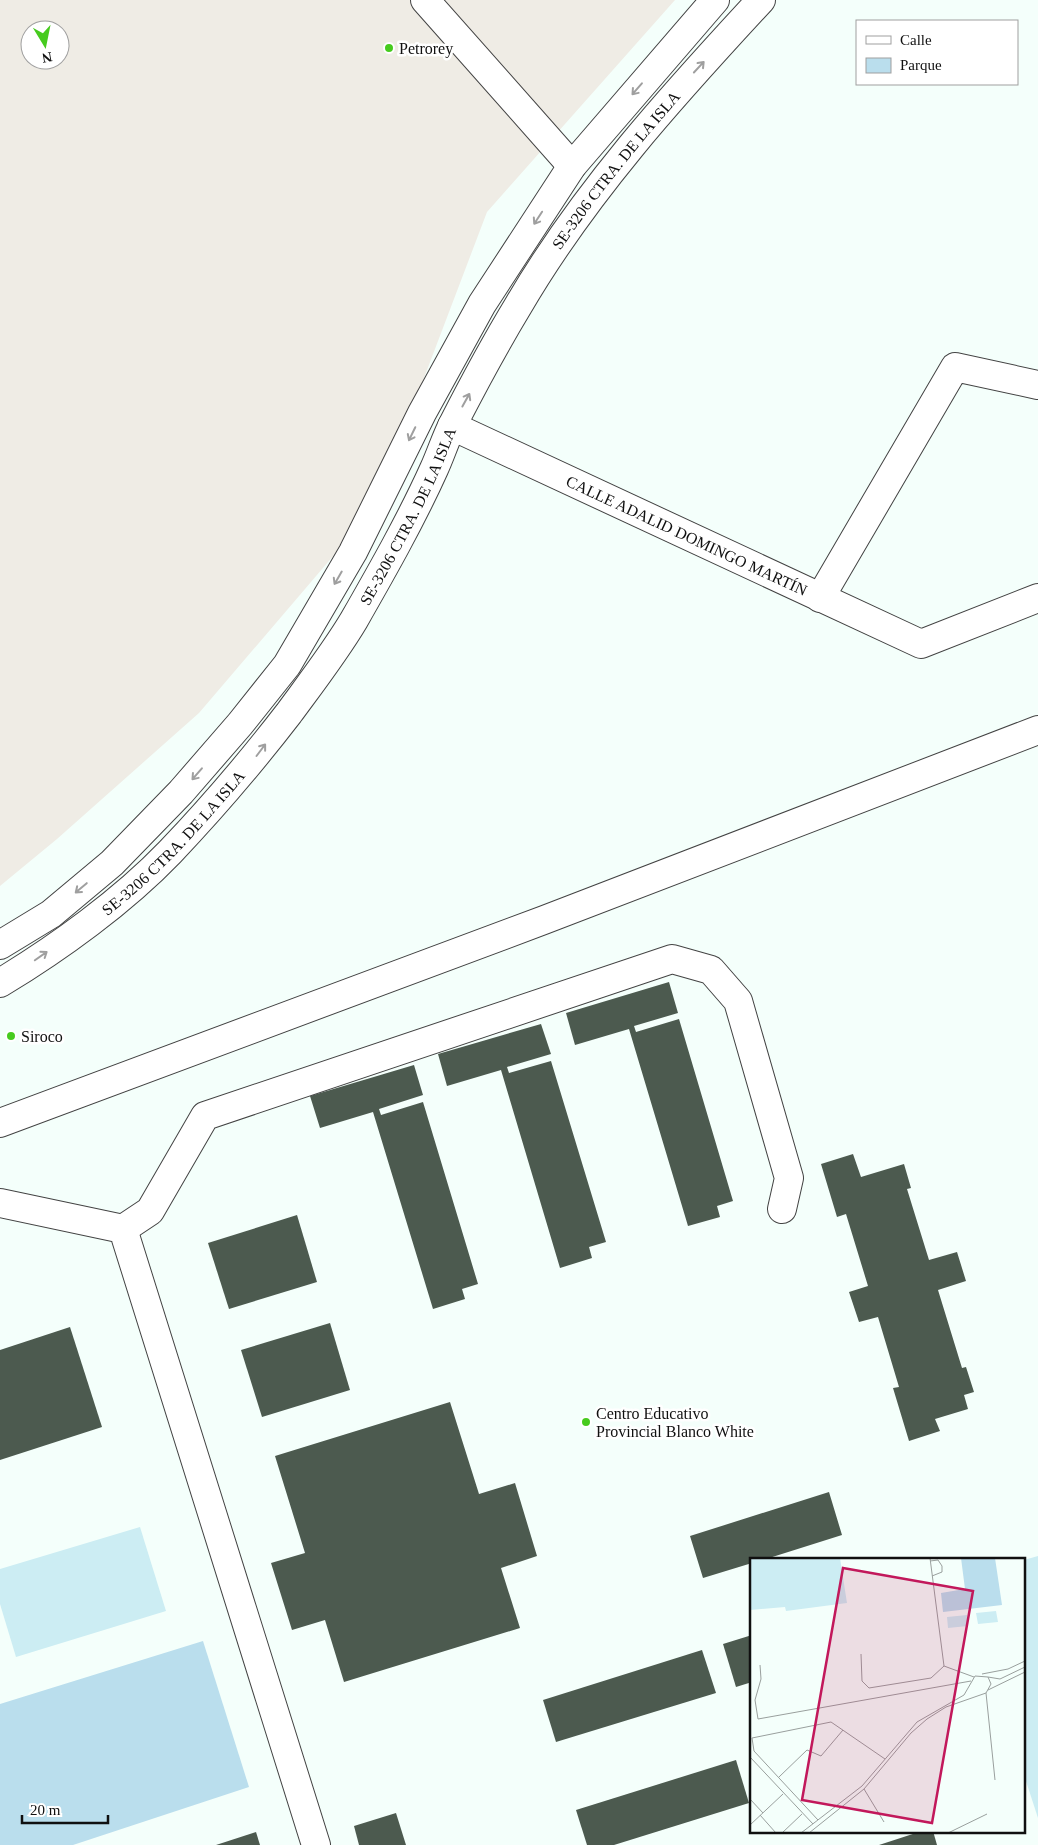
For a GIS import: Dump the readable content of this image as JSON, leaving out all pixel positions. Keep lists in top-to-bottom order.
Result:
{
  "streets": {
    "street": ["SE-3206 CTRA. DE LA ISLA", "CALLE ADALID DOMINGO MARTÍN"]
  },
  "crossings": [
    ["SE-3206 CTRA. DE LA ISLA", "CALLE ADALID DOMINGO MARTÍN"]
  ],
  "places": ["Petrorey", "Siroco", "Centro Educativo Provincial Blanco White"],
  "legend": ["Calle", "Parque"],
  "scale_bar": "20 m",
  "north": "bottom"
}
